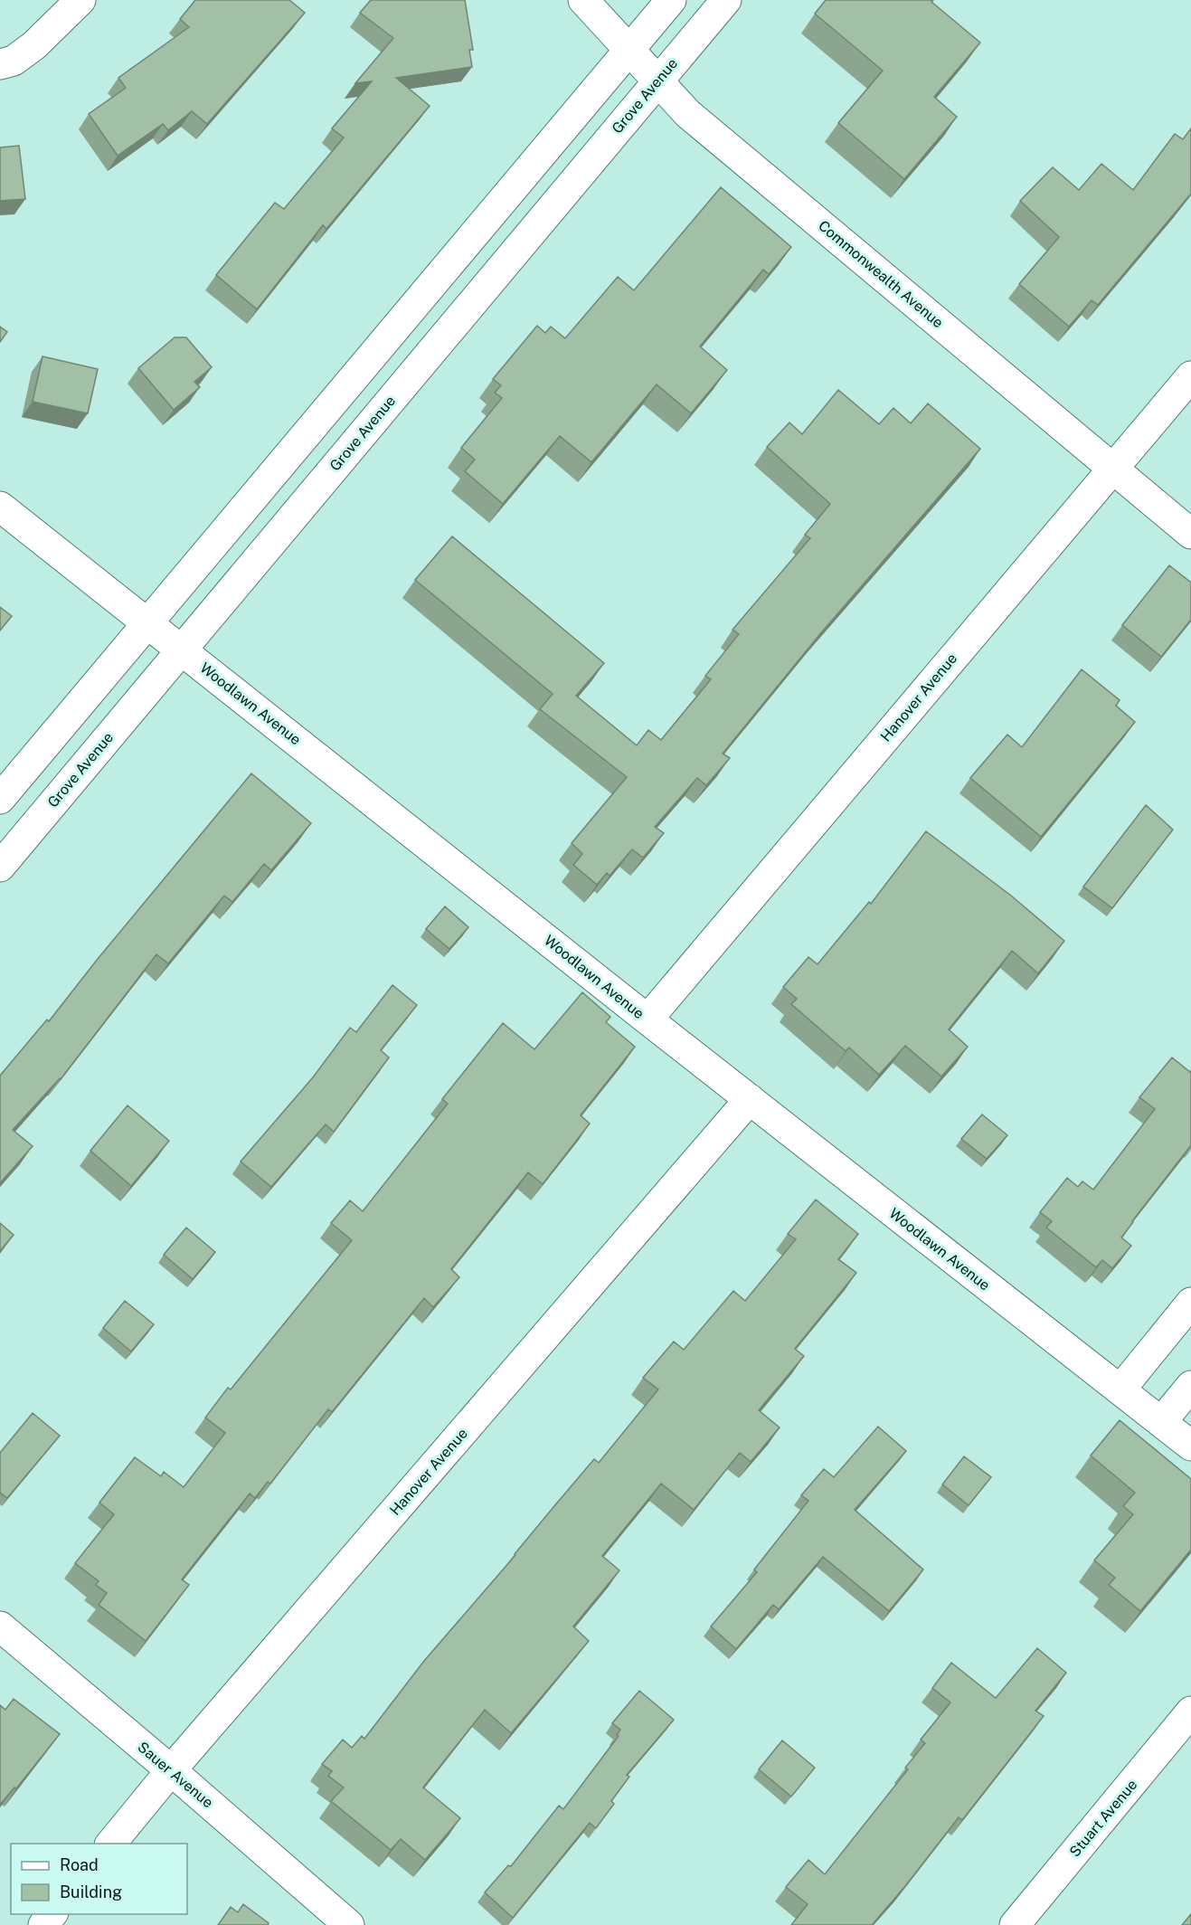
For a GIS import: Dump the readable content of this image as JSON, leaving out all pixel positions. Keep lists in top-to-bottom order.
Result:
{
  "streets": {
    "street": [
      "Grove Avenue",
      "Commonwealth Avenue",
      "Hanover Avenue",
      "Woodlawn Avenue",
      "Sauer Avenue",
      "Stuart Avenue"
    ]
  },
  "crossings": [
    ["Grove Avenue", "Commonwealth Avenue"],
    ["Grove Avenue", "Woodlawn Avenue"],
    ["Commonwealth Avenue", "Hanover Avenue"],
    ["Hanover Avenue", "Woodlawn Avenue"],
    ["Hanover Avenue", "Sauer Avenue"]
  ],
  "legend": ["Road", "Building"]
}
